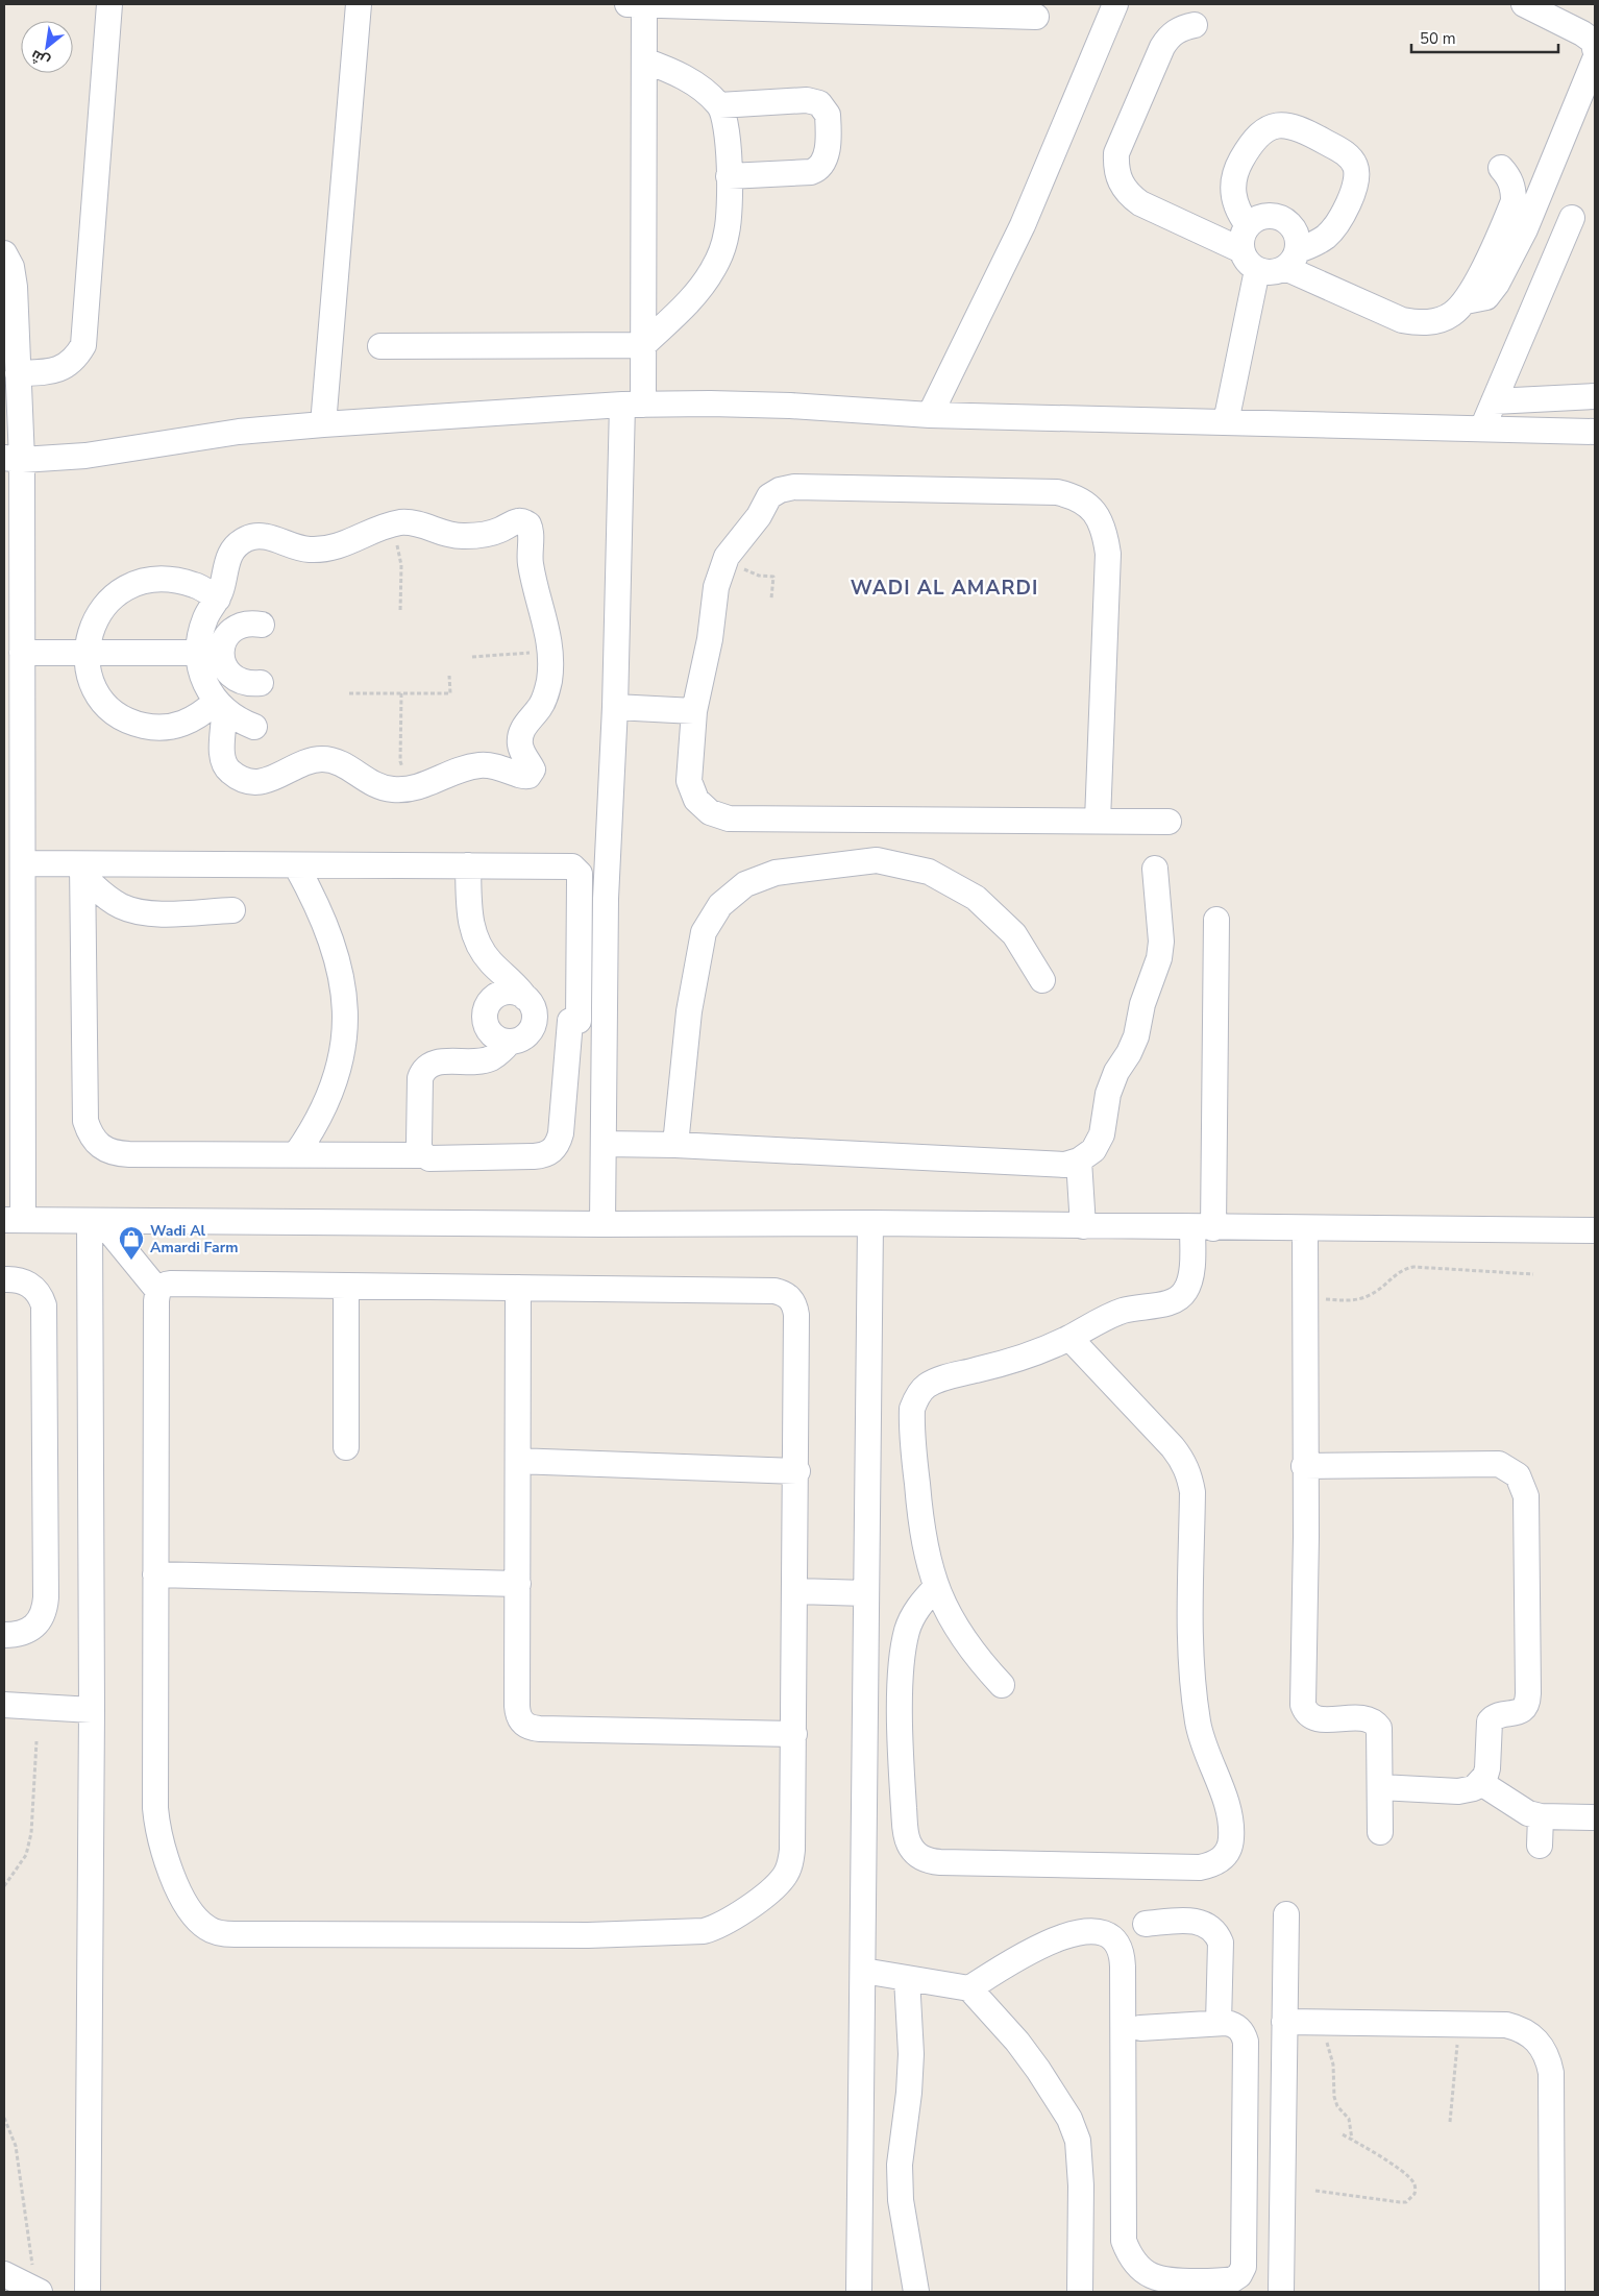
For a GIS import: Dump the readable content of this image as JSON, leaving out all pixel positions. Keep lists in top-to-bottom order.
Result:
{
  "districts": ["WADI AL AMARDI"],
  "places": {
    "shop": ["Wadi Al Amardi Farm"]
  },
  "scale_bar": "50 m",
  "north": "bottom left"
}
